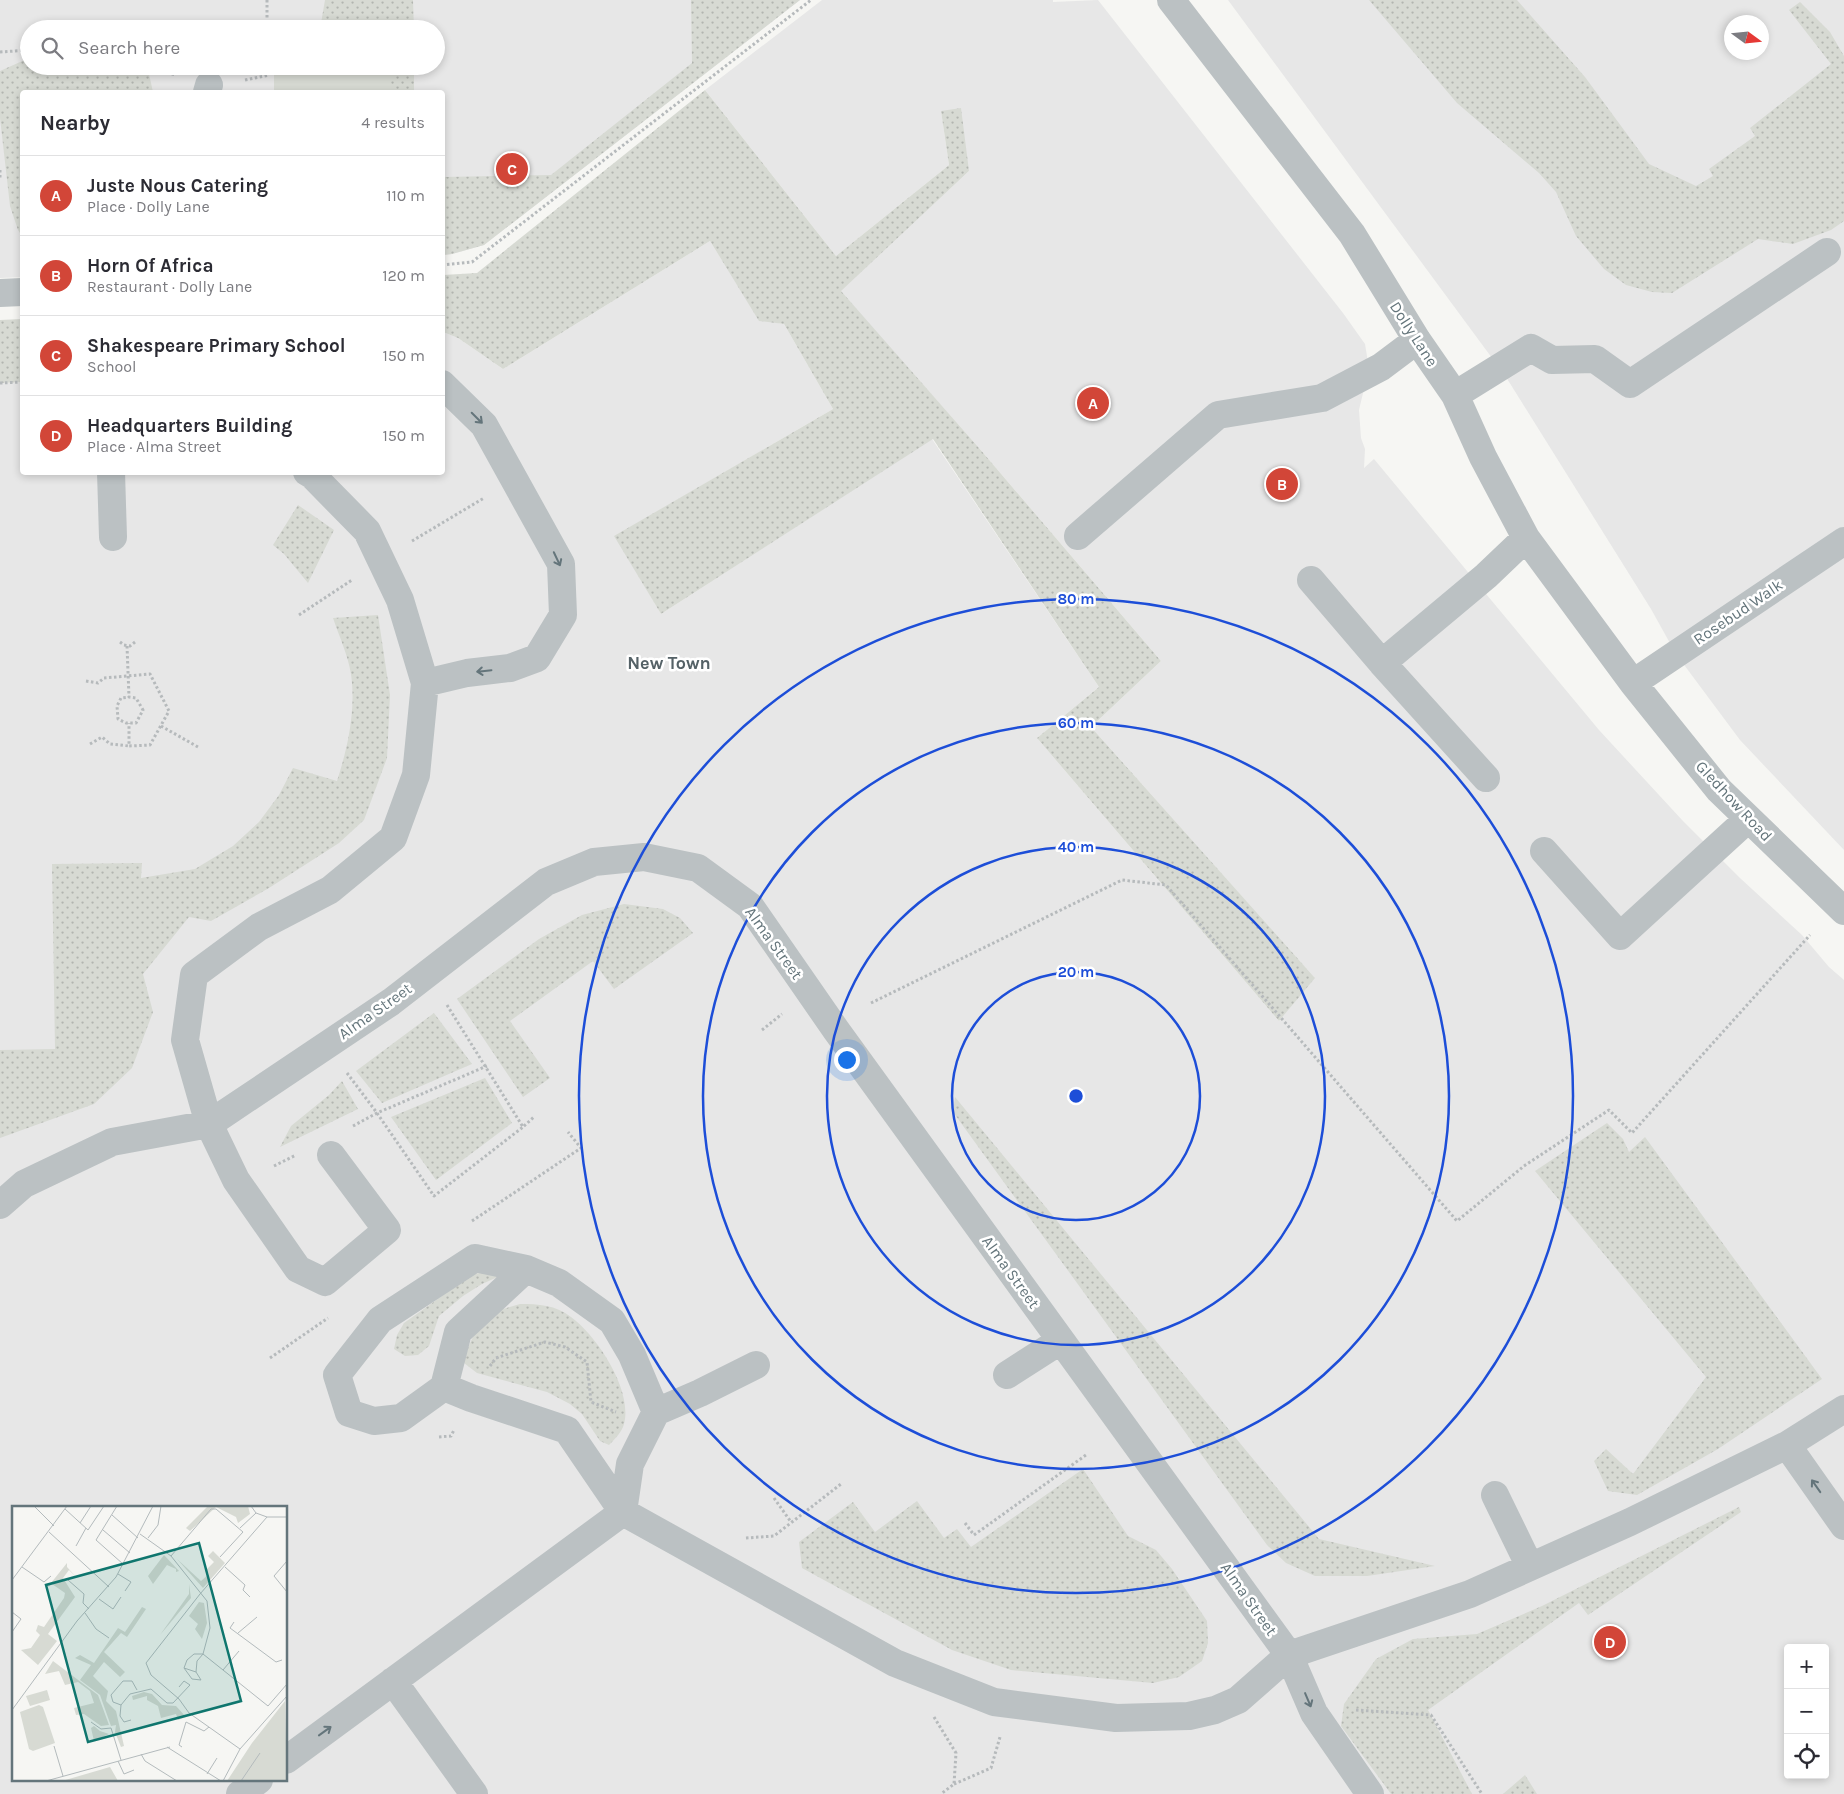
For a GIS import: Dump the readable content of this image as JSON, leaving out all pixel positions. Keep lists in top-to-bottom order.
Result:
{
  "streets": {
    "street": [
      "Dolly Lane",
      "Rosebud Walk",
      "Gledhow Road",
      "Alma Street"
    ]
  },
  "crossings": [
    ["Dolly Lane", "Rosebud Walk"],
    ["Dolly Lane", "Gledhow Road"],
    ["Rosebud Walk", "Gledhow Road"]
  ],
  "districts": ["New Town"],
  "north": "right",
  "page": {
    "search": "Search here",
    "heading": ["Nearby", "4 results"],
    "pins": [
      "C",
      "A",
      "B",
      "D"
    ],
    "list": [
      {
        "mark": "A",
        "name": "Juste Nous Catering",
        "note": "Place · Dolly Lane",
        "value": "110 m"
      },
      {
        "mark": "B",
        "name": "Horn Of Africa",
        "note": "Restaurant · Dolly Lane",
        "value": "120 m"
      },
      {
        "mark": "C",
        "name": "Shakespeare Primary School",
        "note": "School",
        "value": "150 m"
      },
      {
        "mark": "D",
        "name": "Headquarters Building",
        "note": "Place · Alma Street",
        "value": "150 m"
      }
    ],
    "map_buttons": ["+", "−"]
  },
  "rings": [
    "80 m",
    "60 m",
    "40 m",
    "20 m"
  ]
}
